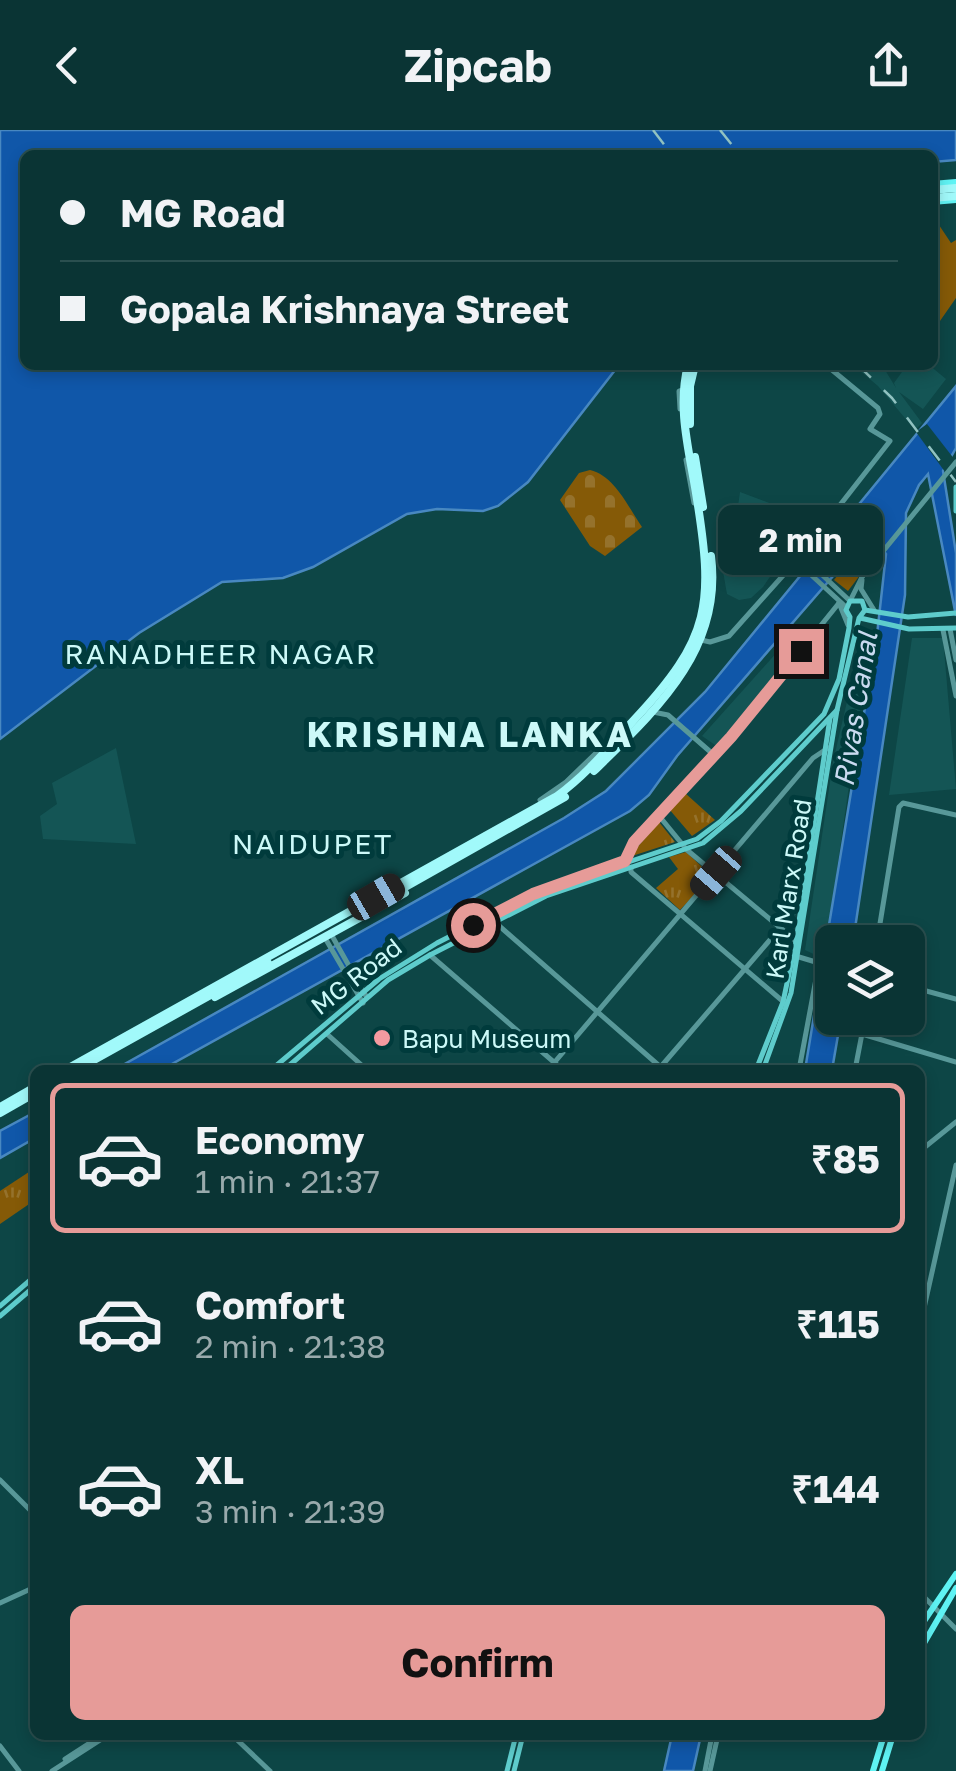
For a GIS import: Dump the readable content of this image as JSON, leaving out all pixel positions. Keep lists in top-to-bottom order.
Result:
{
  "streets": {
    "main road": ["Karl Marx Road", "MG Road"]
  },
  "crossings": [
    ["Karl Marx Road", "MG Road"]
  ],
  "districts": ["RANADHEER NAGAR", "KRISHNA LANKA", "NAIDUPET"],
  "water": ["Rivas Canal"],
  "places": ["Bapu Museum"],
  "page": {
    "header": "Zipcab",
    "banner": ["MG Road", "Gopala Krishnaya Street"],
    "bubble": "2 min",
    "list": [
      {
        "name": "Economy",
        "note": "1 min · 21:37",
        "value": "₹85"
      },
      {
        "name": "Comfort",
        "note": "2 min · 21:38",
        "value": "₹115"
      },
      {
        "name": "XL",
        "note": "3 min · 21:39",
        "value": "₹144"
      }
    ],
    "buttons": "Confirm"
  }
}
